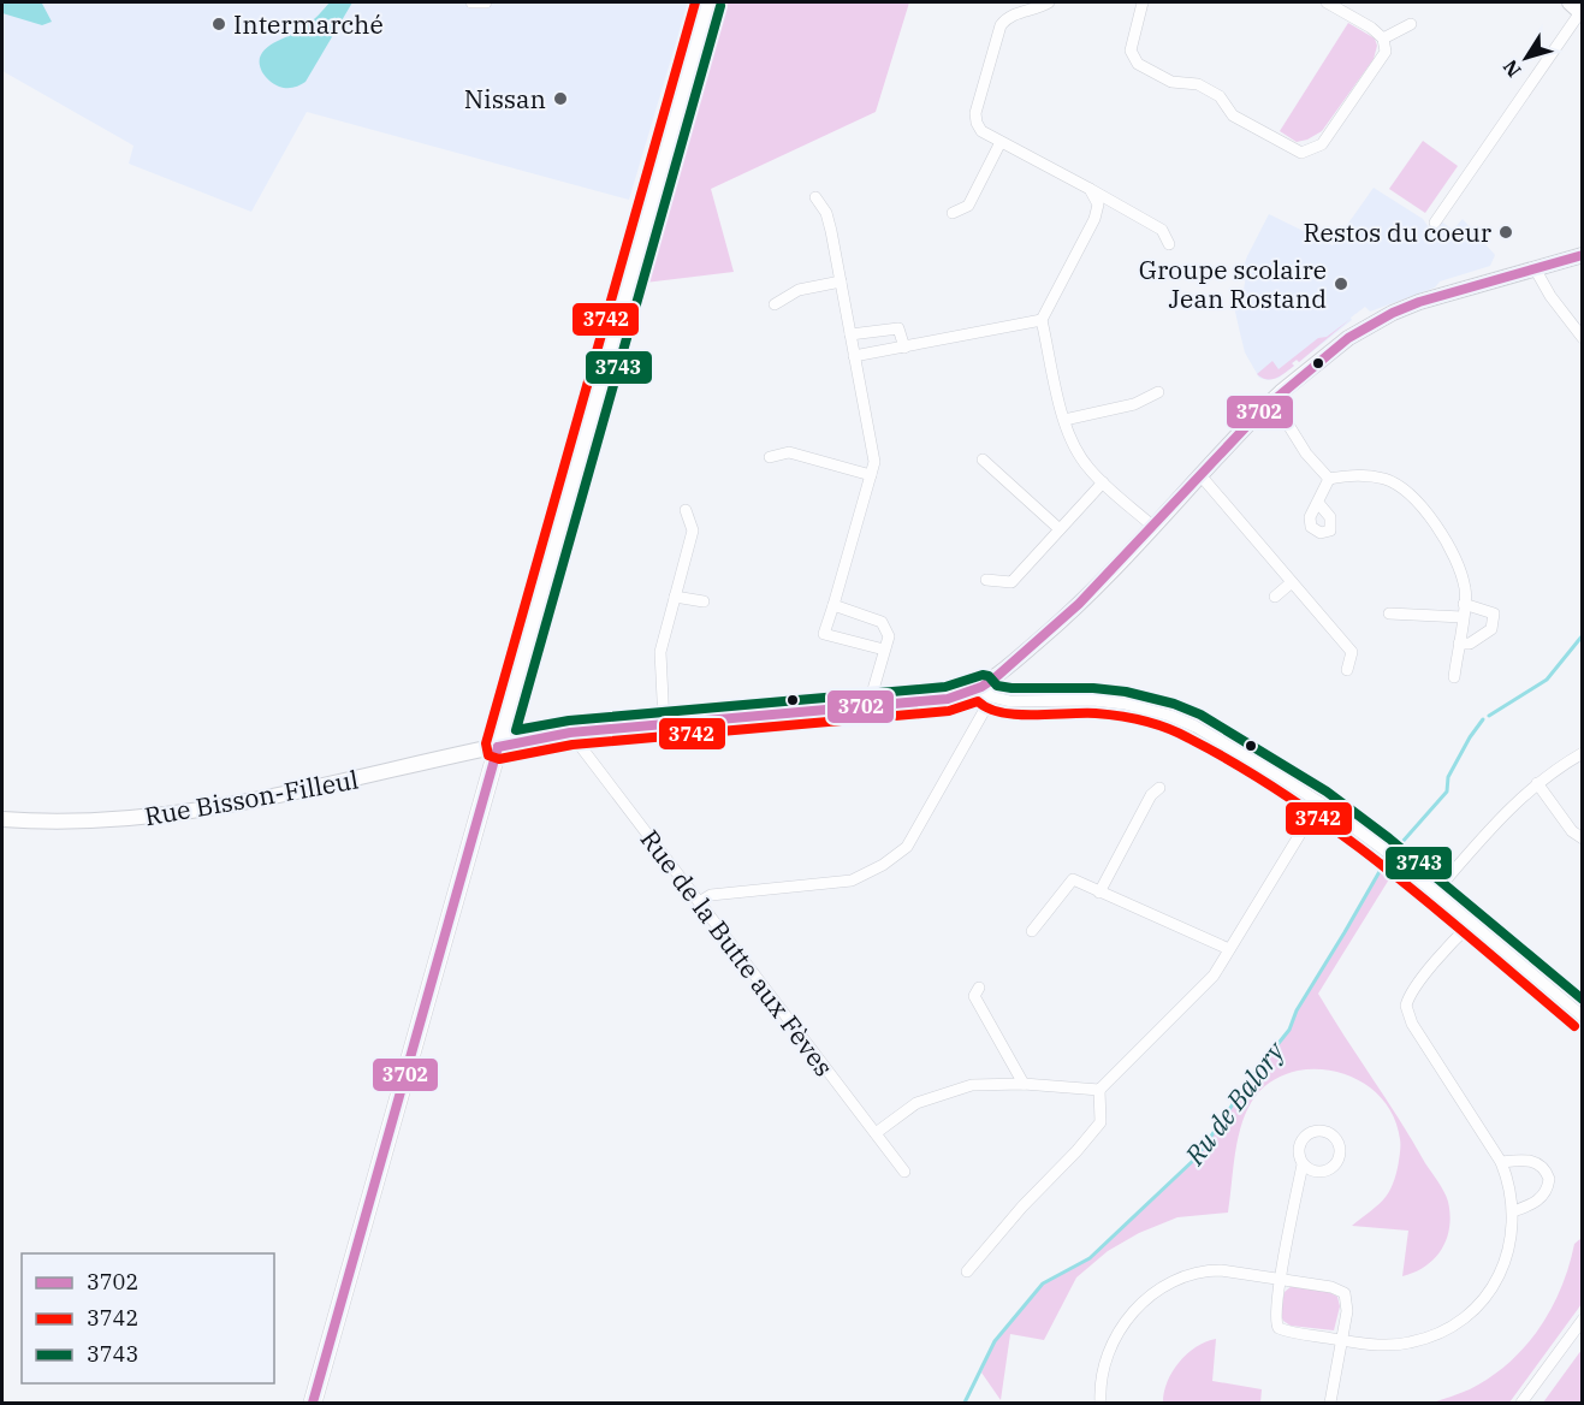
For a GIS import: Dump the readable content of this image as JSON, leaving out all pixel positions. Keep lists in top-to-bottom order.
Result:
{
  "streets": {
    "street": ["Rue Bisson-Filleul", "Rue de la Butte aux Fèves"]
  },
  "crossings": [
    ["Rue Bisson-Filleul", "Rue de la Butte aux Fèves"]
  ],
  "water": ["Ru de Balory"],
  "places": [
    "Intermarché",
    "Nissan",
    "Restos du coeur",
    "Groupe scolaire Jean Rostand"
  ],
  "lines": ["transit line 3742", "transit line 3743", "transit line 3702"],
  "legend": ["3702", "3742", "3743"],
  "north": "bottom left"
}
